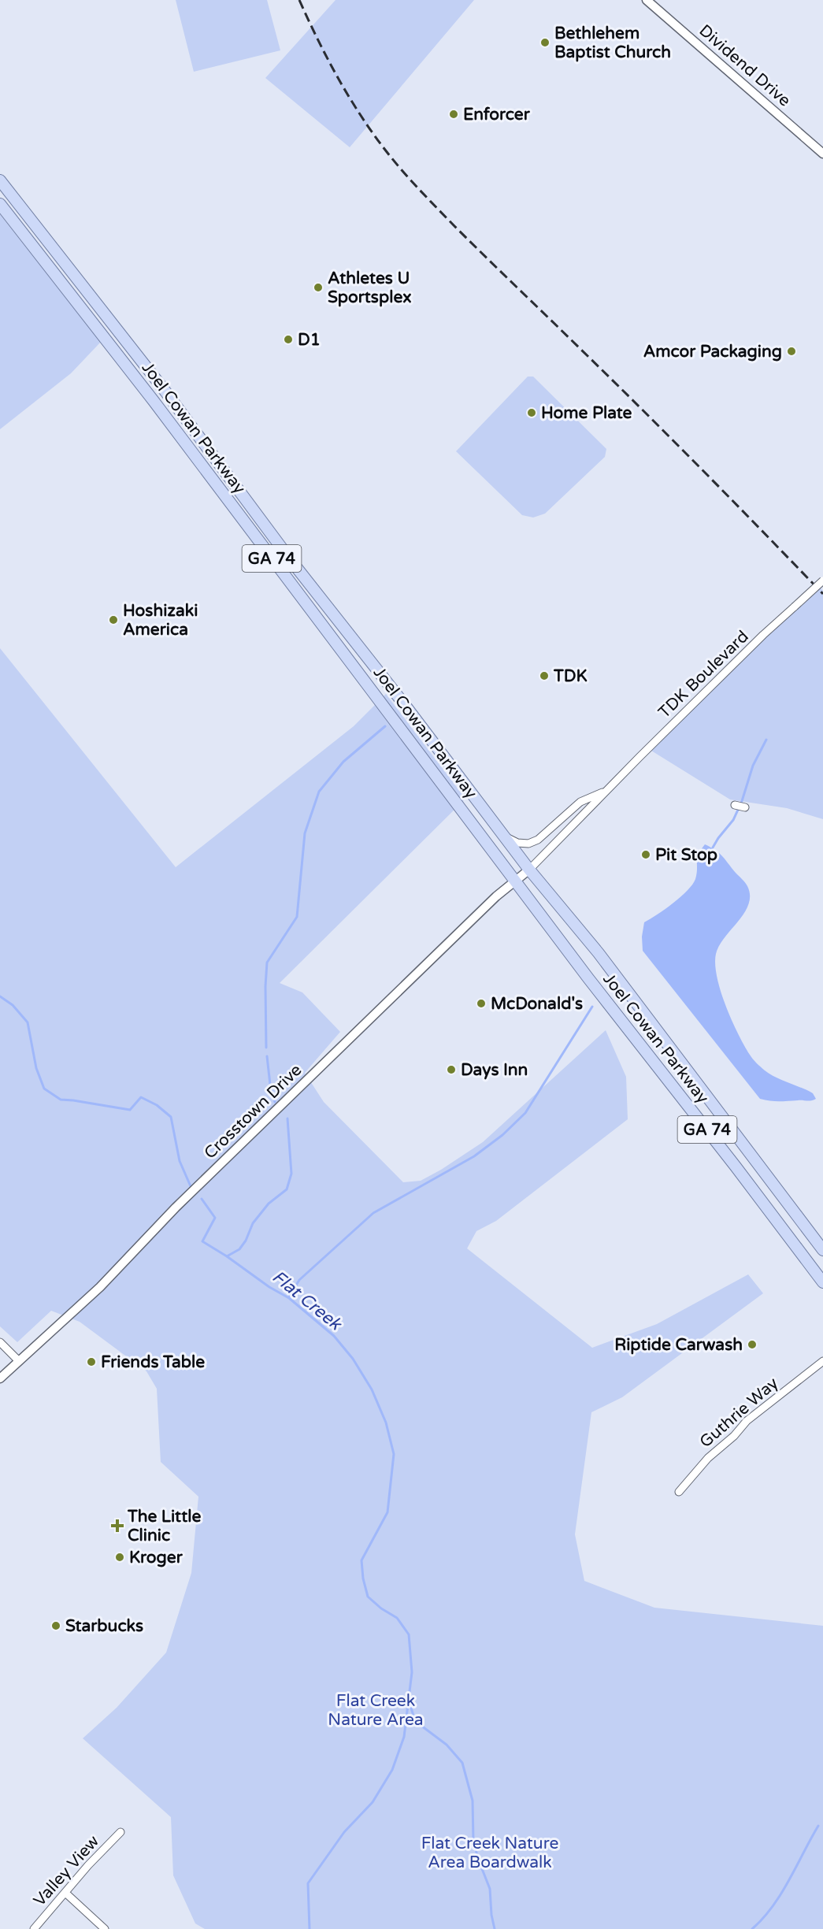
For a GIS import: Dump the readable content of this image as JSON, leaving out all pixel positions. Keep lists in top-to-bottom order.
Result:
{
  "streets": {
    "main road": ["Joel Cowan Parkway", "GA 74"],
    "street": [
      "Dividend Drive",
      "TDK Boulevard",
      "Crosstown Drive",
      "Guthrie Way",
      "Valley View"
    ]
  },
  "crossings": [
    ["Joel Cowan Parkway", "TDK Boulevard"],
    ["Joel Cowan Parkway", "Crosstown Drive"],
    ["TDK Boulevard", "Crosstown Drive"]
  ],
  "water": ["Flat Creek"],
  "parks": ["Flat Creek Nature Area", "Flat Creek Nature Area Boardwalk"],
  "places": {
    "other": [
      "Bethlehem Baptist Church",
      "Enforcer",
      "Athletes U Sportsplex",
      "D1",
      "Amcor Packaging",
      "Home Plate",
      "Hoshizaki America",
      "TDK",
      "Pit Stop",
      "McDonald's",
      "Days Inn",
      "Riptide Carwash",
      "Friends Table",
      "Kroger",
      "Starbucks"
    ],
    "health": ["The Little Clinic"]
  }
}
